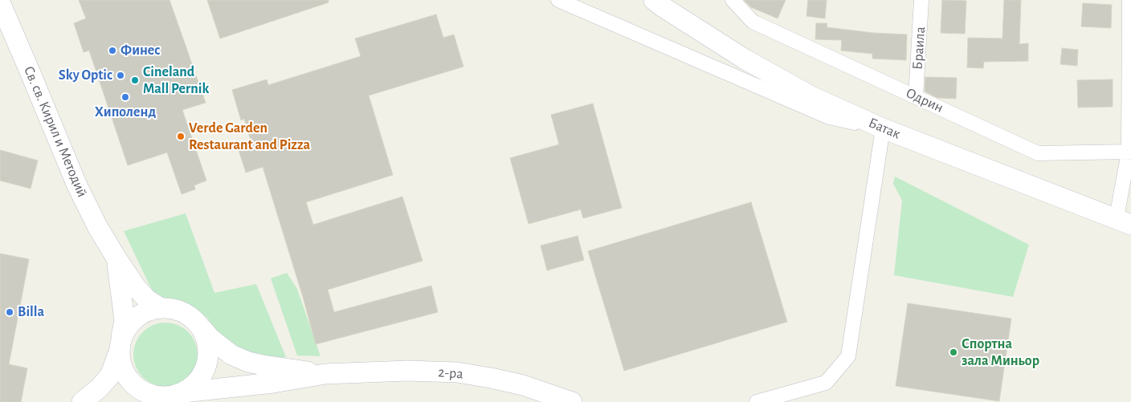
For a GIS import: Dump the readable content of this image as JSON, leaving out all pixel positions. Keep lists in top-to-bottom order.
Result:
{
  "streets": {
    "main road": ["Батак", "Св. св. Кирил и Методий", "2-ра"],
    "street": ["Браила", "Одрин"]
  },
  "crossings": [
    ["Браила", "Одрин"],
    ["Св. св. Кирил и Методий", "2-ра"]
  ],
  "places": [
    "Финес",
    "Sky Optic",
    "Cineland Mall Pernik",
    "Хиполенд",
    "Verde Garden Restaurant and Pizza",
    "Billa",
    "Спортна зала Миньор"
  ]
}
